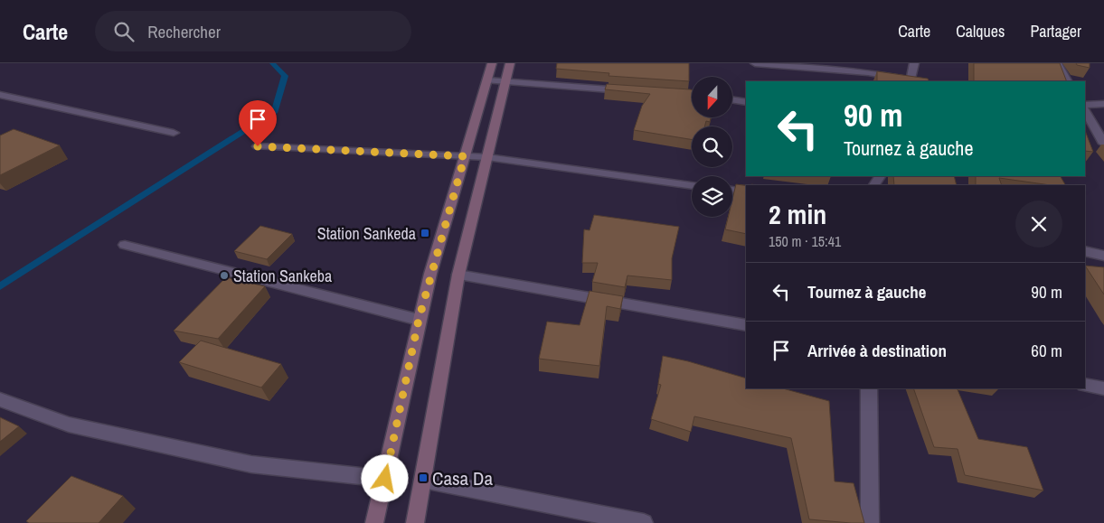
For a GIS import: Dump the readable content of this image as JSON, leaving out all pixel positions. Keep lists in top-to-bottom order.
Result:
{
  "places": {
    "transit": ["Station Sankeda", "Casa Da"],
    "other": ["Station Sankeba"]
  },
  "north": "bottom",
  "page": {
    "header": "Carte",
    "search": "Rechercher",
    "nav": ["Carte", "Calques", "Partager"],
    "turn": ["90 m", "Tournez à gauche"],
    "heading": ["2 min", "150 m · 15:41"],
    "list": [
      {
        "name": "Tournez à gauche",
        "value": "90 m"
      },
      {
        "name": "Arrivée à destination",
        "value": "60 m"
      }
    ]
  }
}
